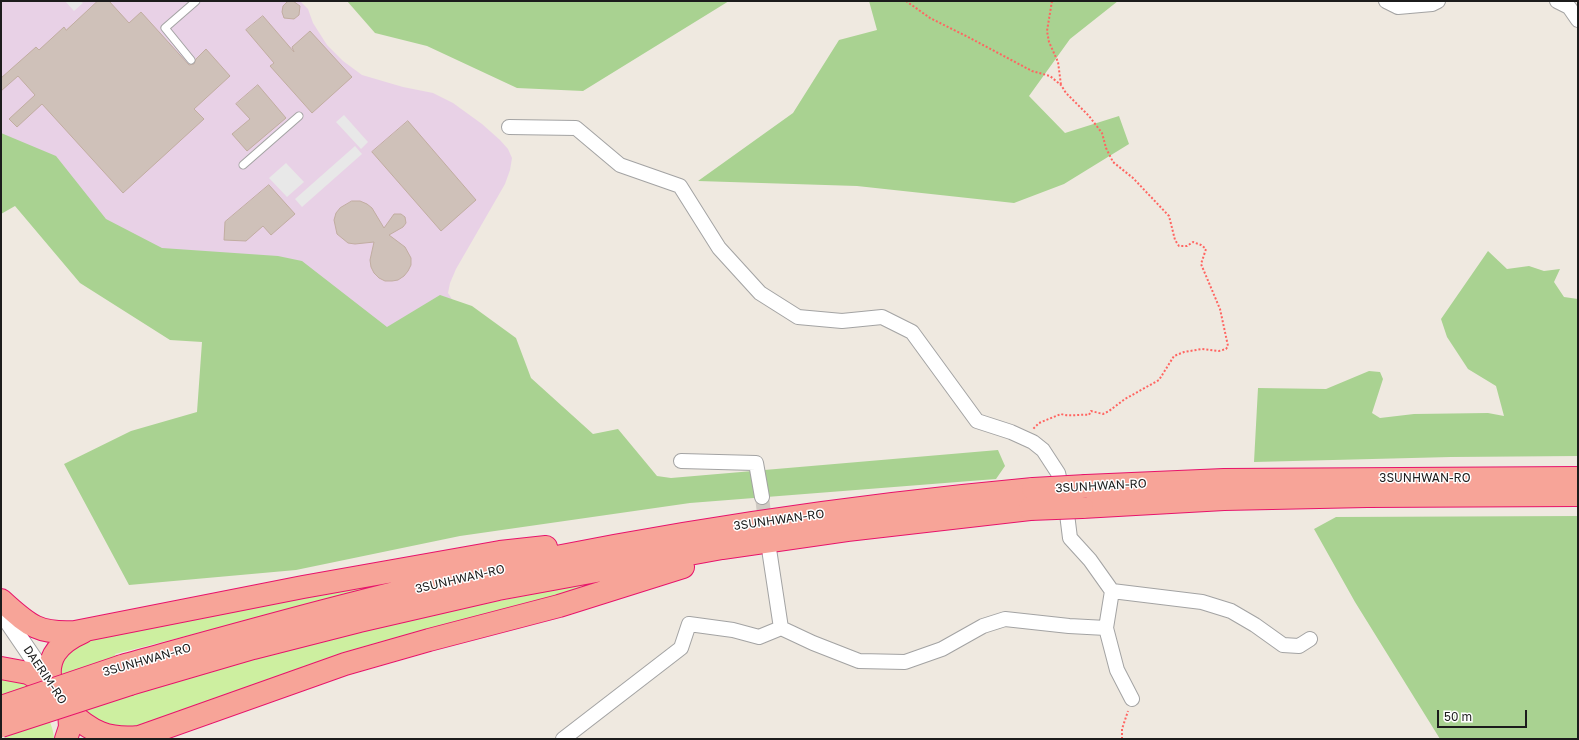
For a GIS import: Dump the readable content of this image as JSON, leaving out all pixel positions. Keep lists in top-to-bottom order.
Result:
{
  "streets": {
    "highway": ["3SUNHWAN-RO"],
    "street": ["DAERIM-RO"]
  },
  "scale_bar": "50 m"
}
